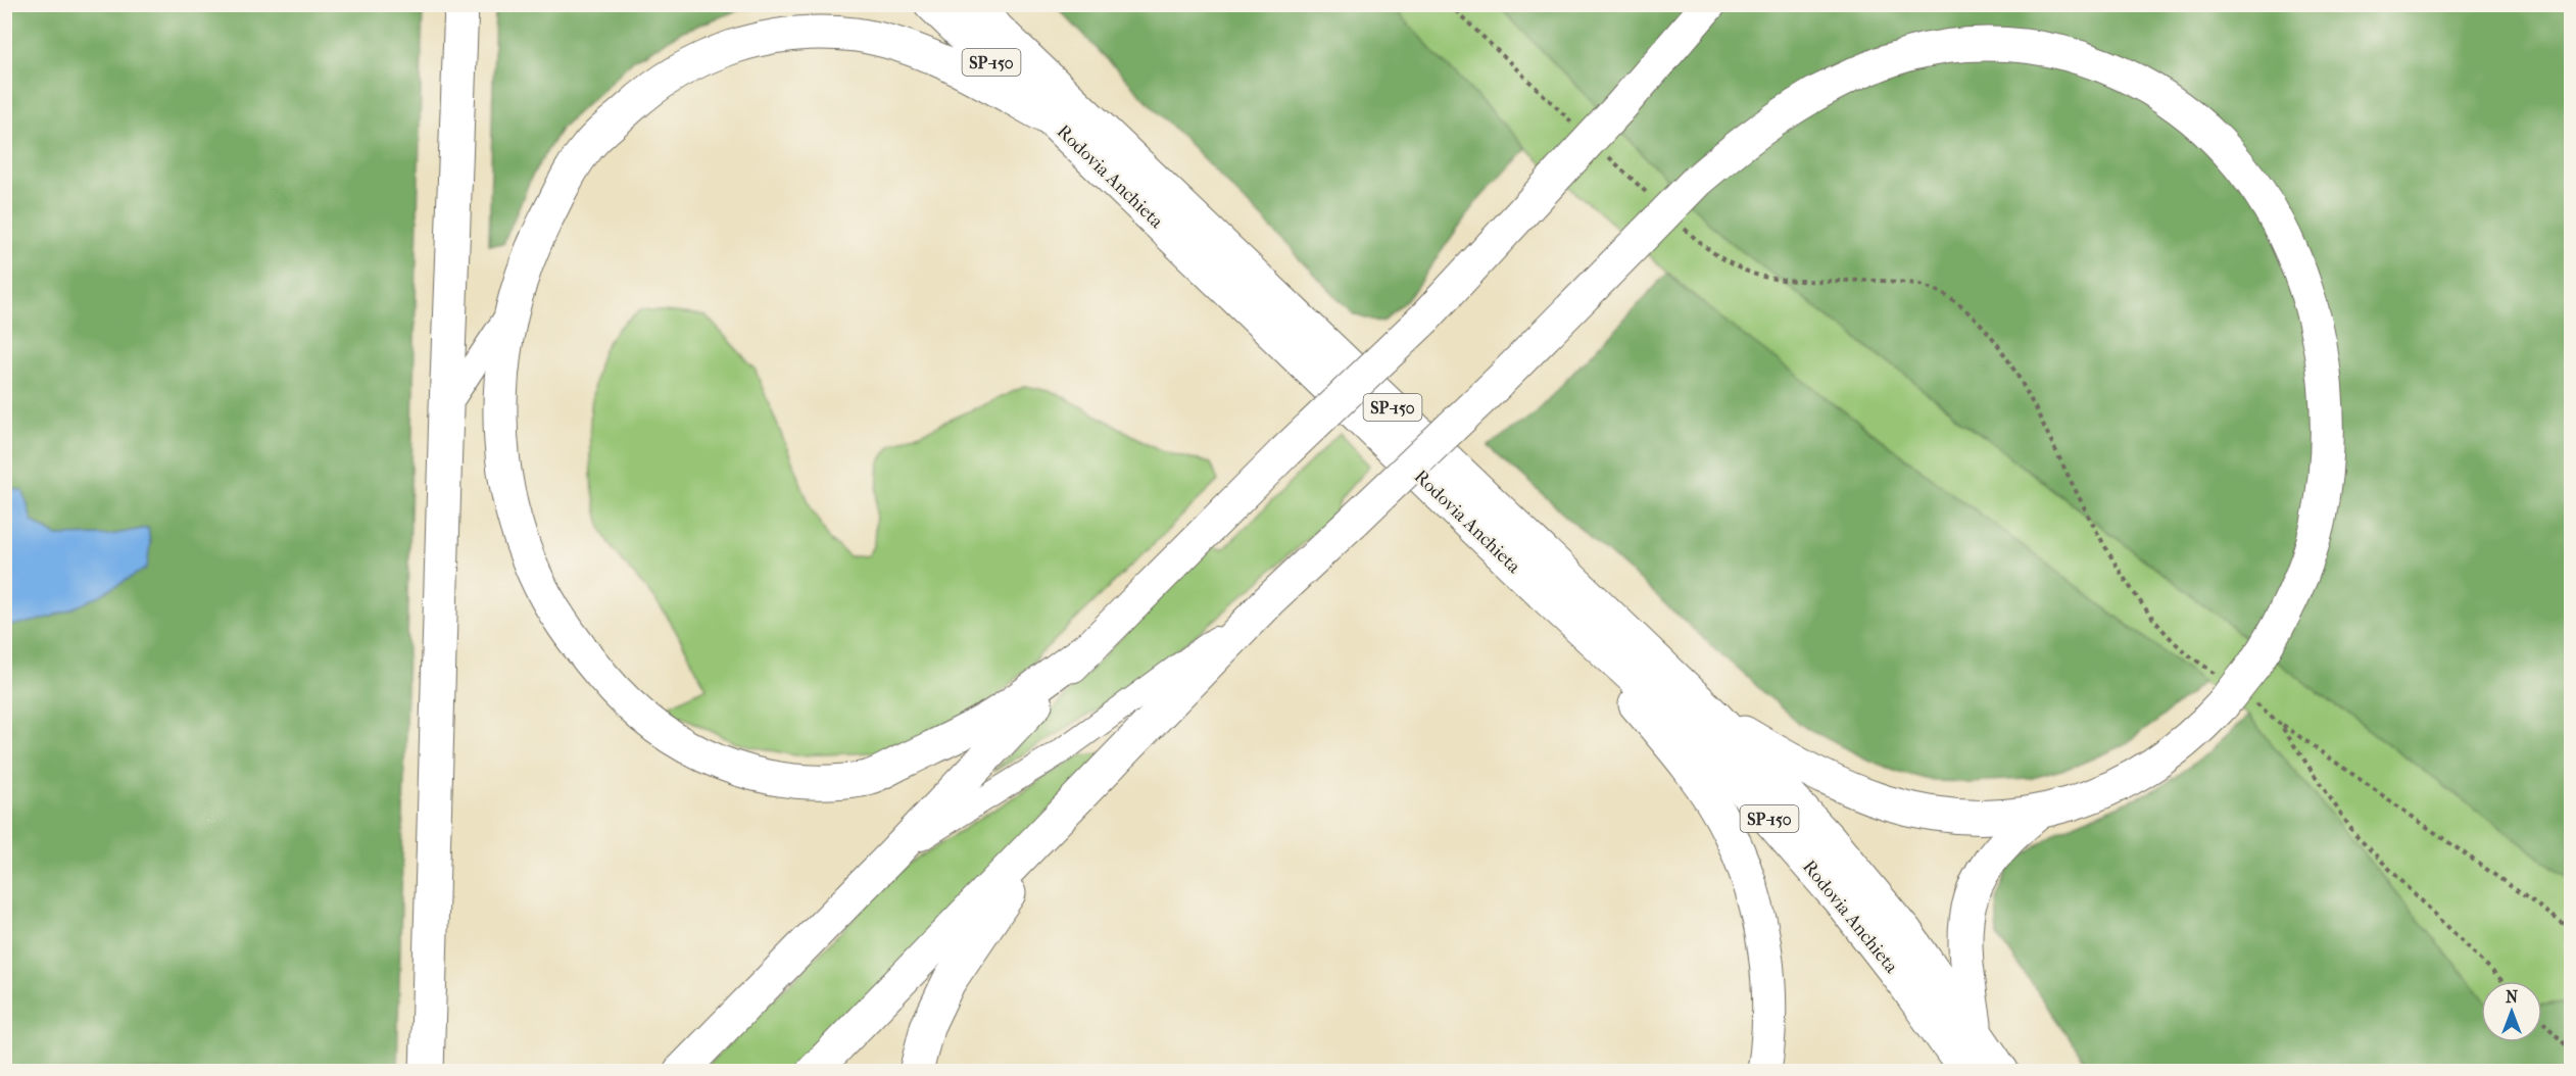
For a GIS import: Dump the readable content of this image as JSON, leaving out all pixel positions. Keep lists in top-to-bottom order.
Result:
{
  "streets": {
    "highway": ["SP-150", "Rodovia Anchieta"]
  },
  "north": "top"
}
